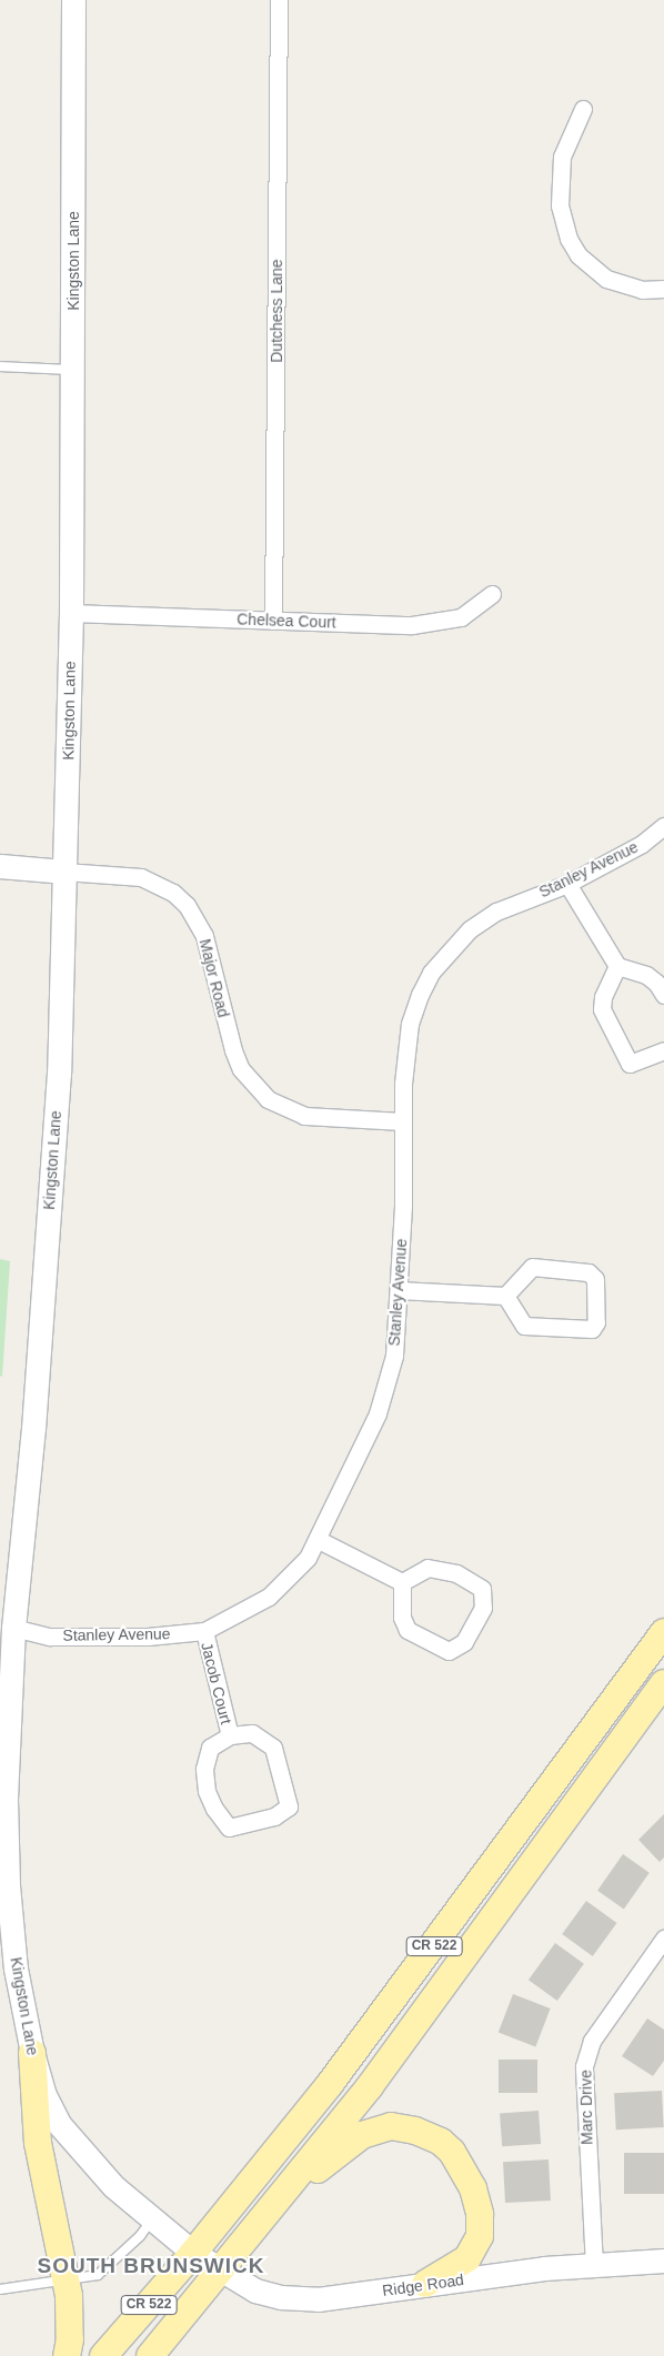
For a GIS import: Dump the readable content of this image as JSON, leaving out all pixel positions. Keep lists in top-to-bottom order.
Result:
{
  "streets": {
    "main road": ["CR 522"],
    "street": [
      "Kingston Lane",
      "Dutchess Lane",
      "Chelsea Court",
      "Stanley Avenue",
      "Major Road",
      "Jacob Court",
      "Marc Drive",
      "Ridge Road"
    ]
  },
  "crossings": [
    ["Kingston Lane", "Chelsea Court"],
    ["Kingston Lane", "Stanley Avenue"],
    ["Kingston Lane", "Major Road"],
    ["Kingston Lane", "CR 522"],
    ["Kingston Lane", "Ridge Road"],
    ["Dutchess Lane", "Chelsea Court"],
    ["Stanley Avenue", "Major Road"],
    ["Stanley Avenue", "Jacob Court"],
    ["CR 522", "Ridge Road"],
    ["Marc Drive", "Ridge Road"]
  ],
  "districts": ["SOUTH BRUNSWICK"]
}
